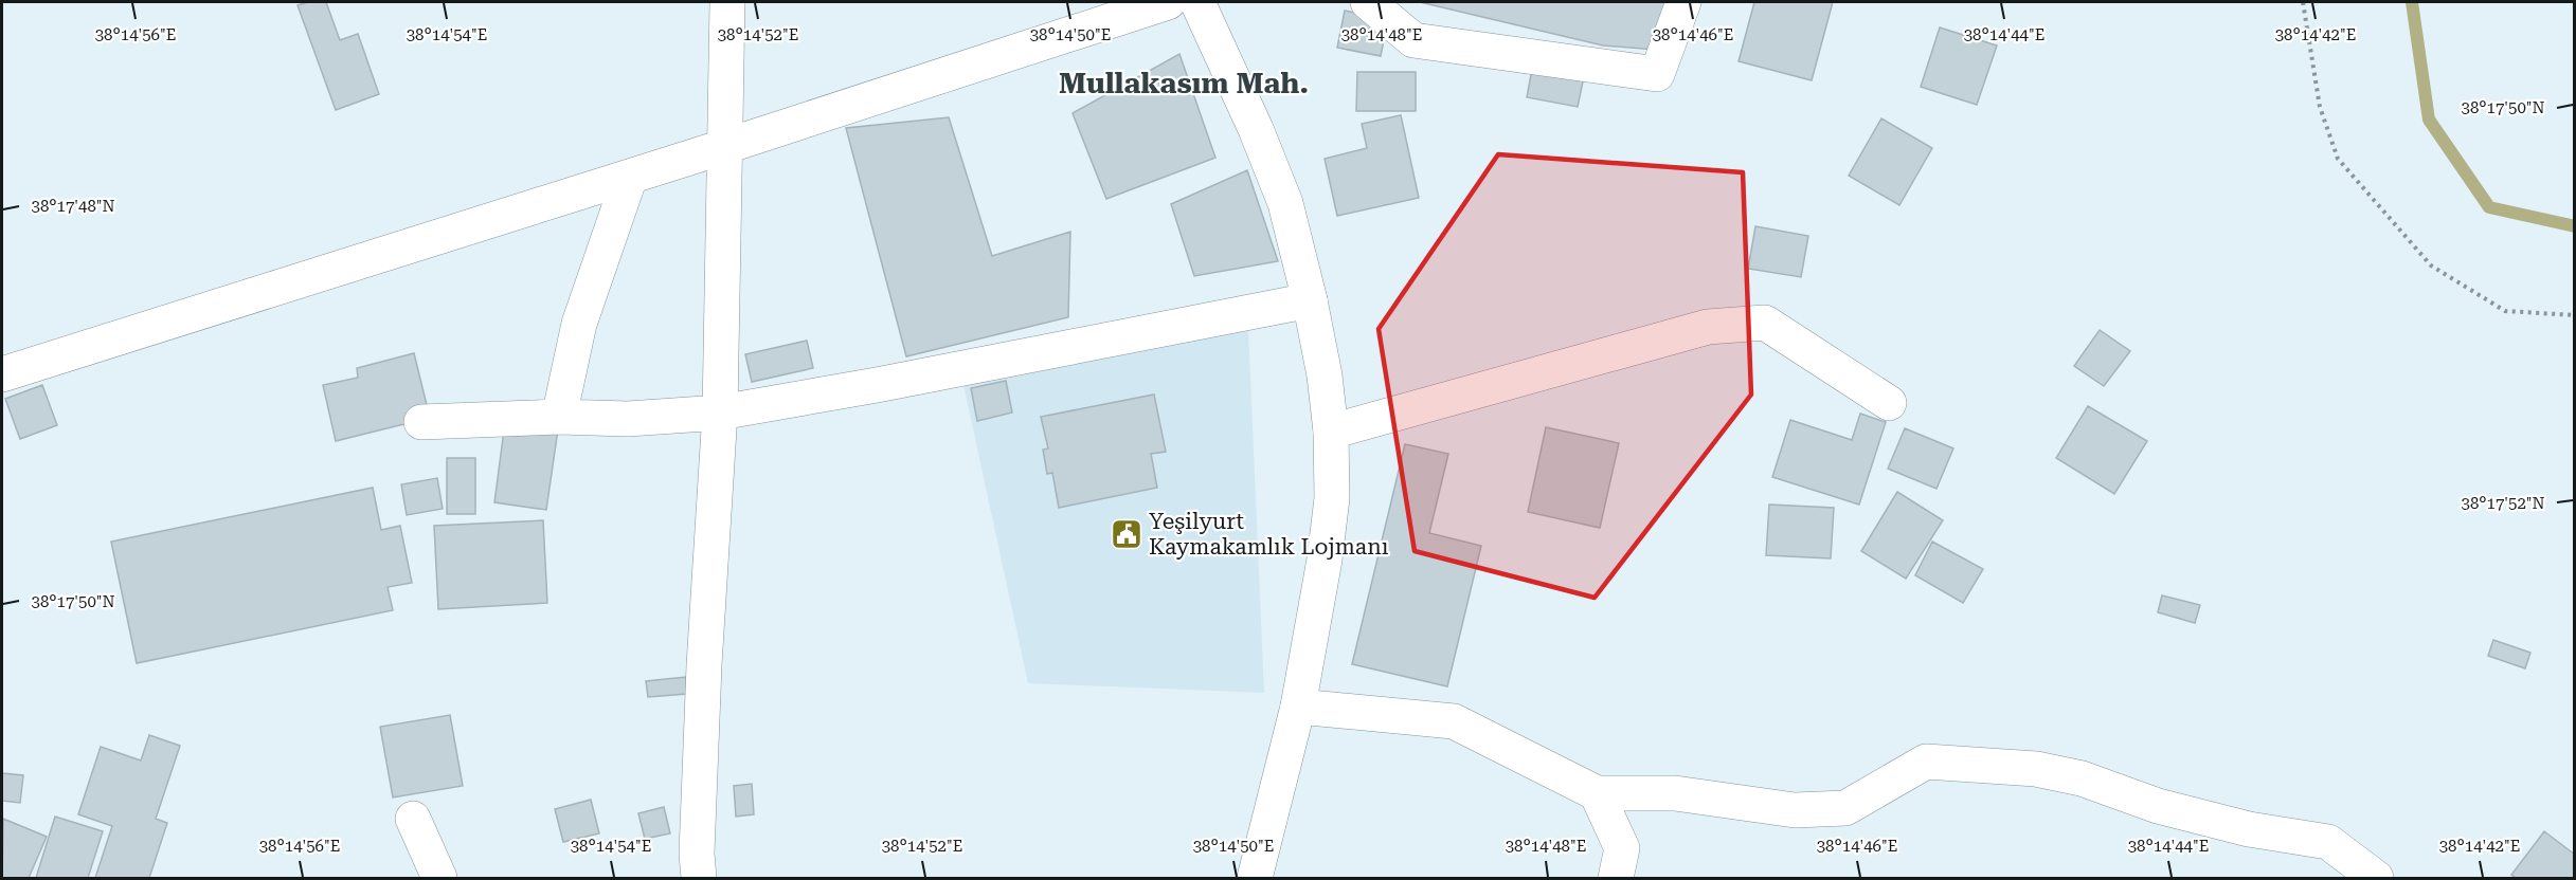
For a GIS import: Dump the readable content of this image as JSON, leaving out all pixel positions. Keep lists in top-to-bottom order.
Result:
{
  "districts": ["Mullakasım Mah."],
  "places": {
    "public building": ["Yeşilyurt Kaymakamlık Lojmanı"]
  },
  "coordinates": [
    "38°14'56\"E",
    "38°14'54\"E",
    "38°14'52\"E",
    "38°14'50\"E",
    "38°14'48\"E",
    "38°14'46\"E",
    "38°14'44\"E",
    "38°14'42\"E",
    "38°17'50\"N",
    "38°17'48\"N",
    "38°17'52\"N"
  ]
}
